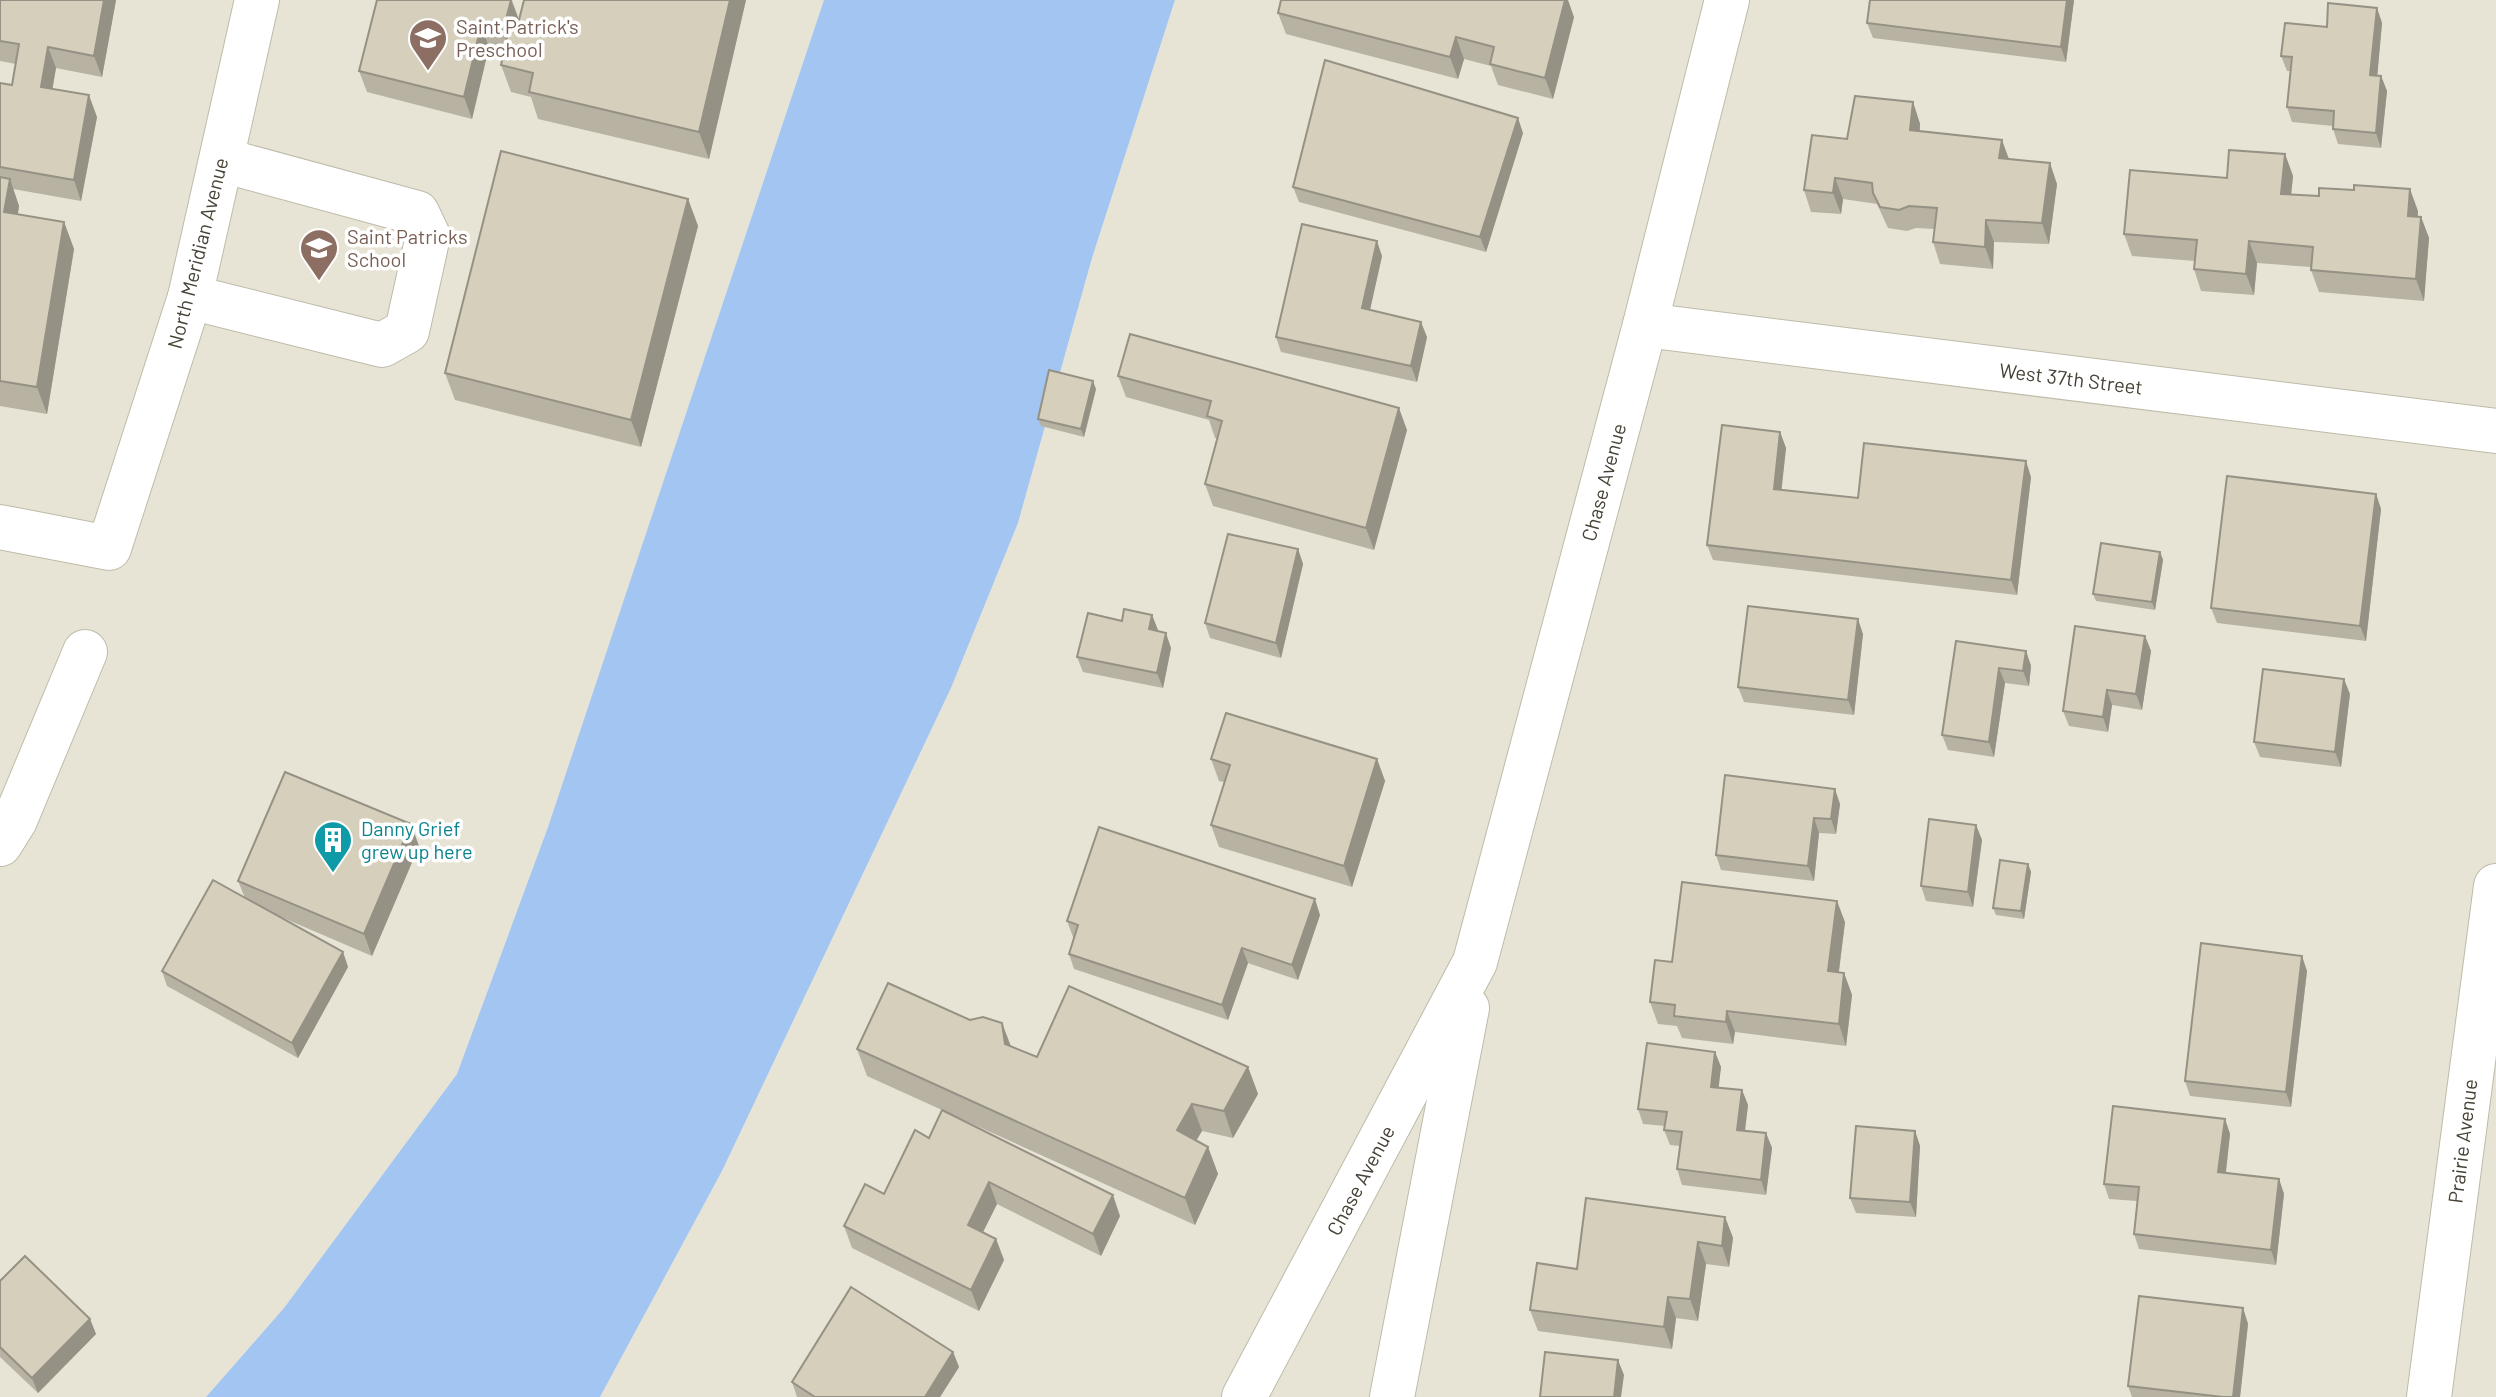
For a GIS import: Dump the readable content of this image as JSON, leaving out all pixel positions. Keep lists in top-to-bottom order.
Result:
{
  "streets": {
    "street": [
      "North Meridian Avenue",
      "West 37th Street",
      "Chase Avenue",
      "Prairie Avenue"
    ]
  },
  "crossings": [
    ["West 37th Street", "Chase Avenue"]
  ],
  "places": {
    "school or university": ["Saint Patrick's Preschool", "Saint Patricks School"],
    "building": ["Danny Grief grew up here"]
  }
}
